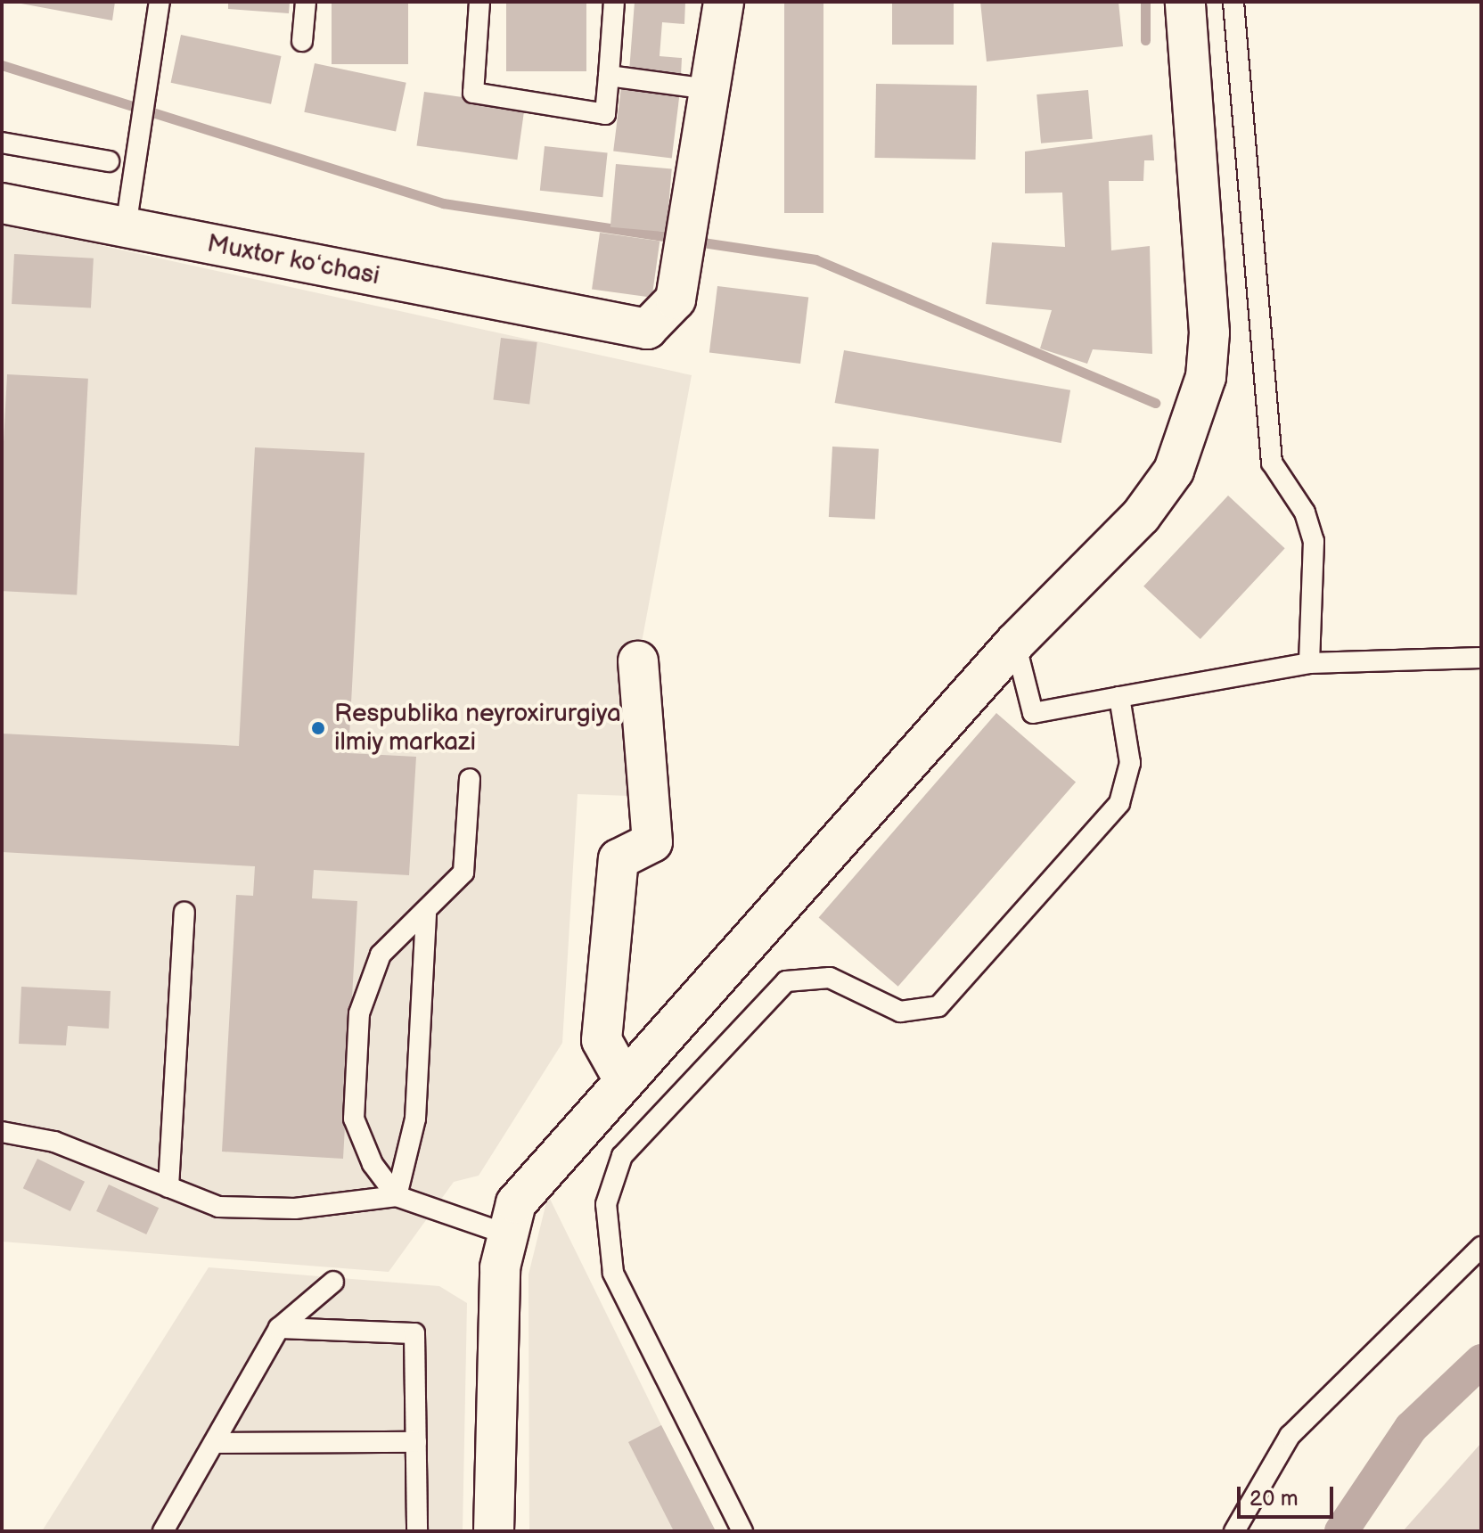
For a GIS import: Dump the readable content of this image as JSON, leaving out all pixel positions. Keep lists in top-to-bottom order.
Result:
{
  "streets": {
    "street": ["Muxtor koʻchasi"]
  },
  "places": ["Respublika neyroxirurgiya ilmiy markazi"],
  "scale_bar": "20 m"
}
